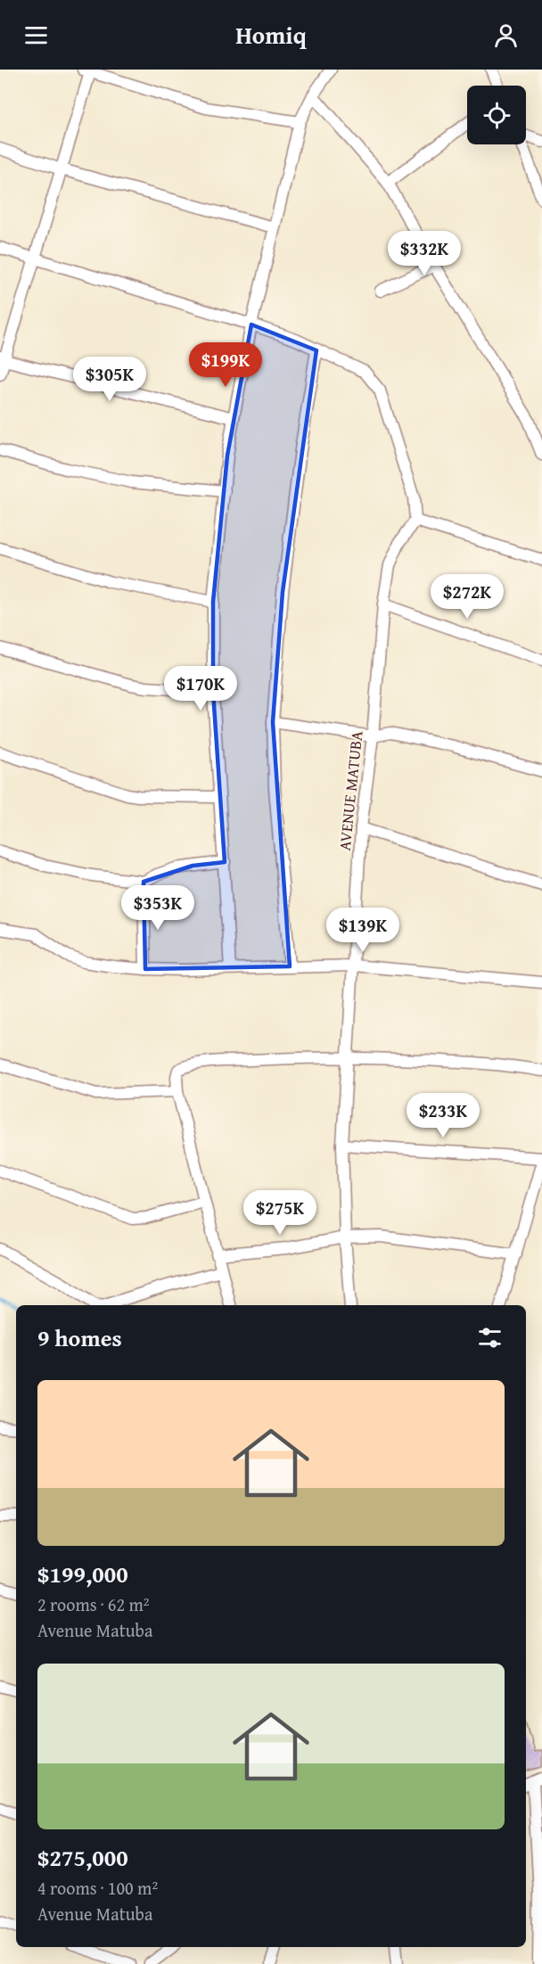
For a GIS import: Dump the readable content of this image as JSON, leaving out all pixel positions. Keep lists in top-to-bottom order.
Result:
{
  "streets": {
    "street": ["AVENUE MATUBA"]
  },
  "page": {
    "header": "Homiq",
    "price": [
      "$332K",
      "$199K",
      "$305K",
      "$272K",
      "$170K",
      "$353K",
      "$139K",
      "$233K",
      "$275K"
    ],
    "heading": "9 homes",
    "list": [
      {
        "name": "$199,000",
        "note": "2 rooms · 62 m² · Avenue Matuba"
      },
      {
        "name": "$275,000",
        "note": "4 rooms · 100 m² · Avenue Matuba"
      }
    ]
  }
}
